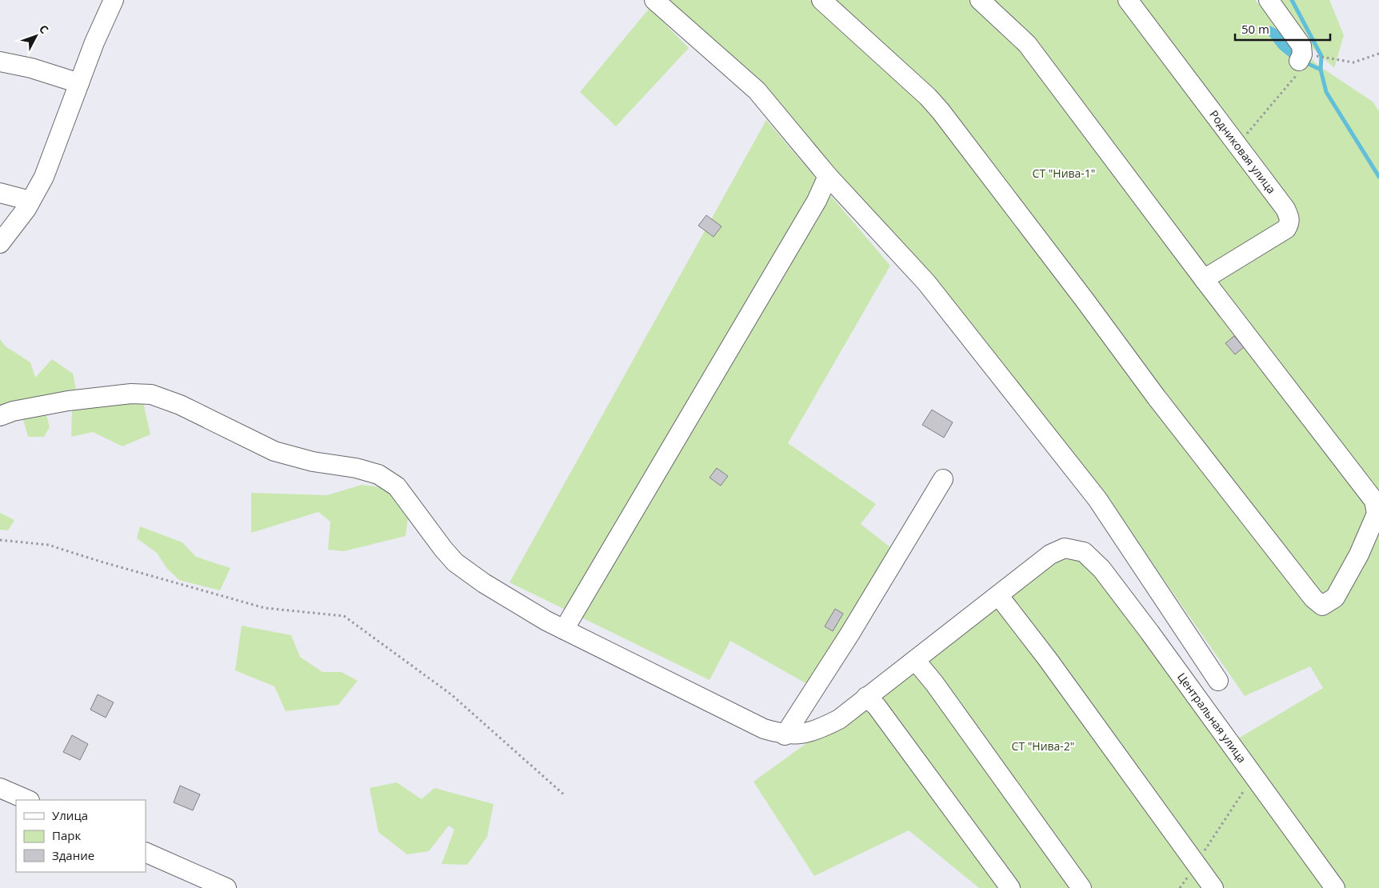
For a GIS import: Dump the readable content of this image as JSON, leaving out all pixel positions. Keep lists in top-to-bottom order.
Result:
{
  "streets": {
    "street": ["Родниковая улица", "Центральная улица"]
  },
  "parks": ["СТ \"Нива-1\"", "СТ \"Нива-2\""],
  "legend": ["Улица", "Парк", "Здание"],
  "scale_bar": "50 m",
  "north": "top right"
}
